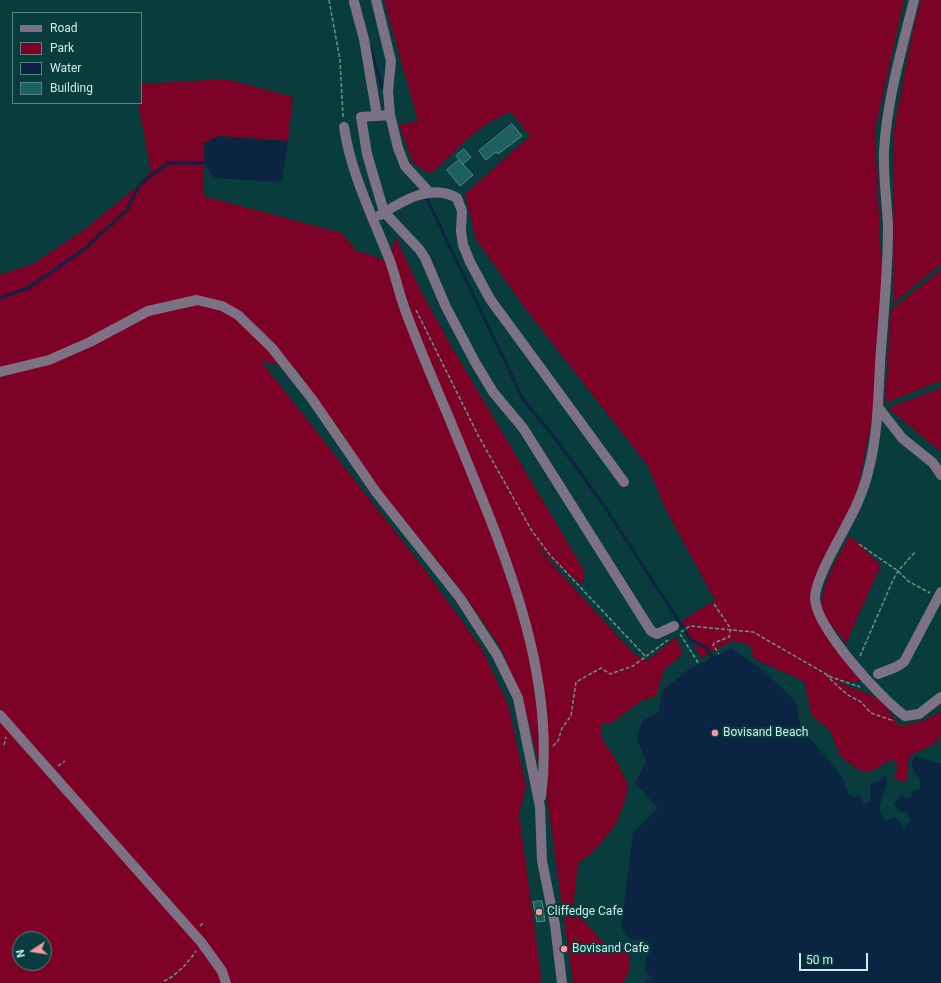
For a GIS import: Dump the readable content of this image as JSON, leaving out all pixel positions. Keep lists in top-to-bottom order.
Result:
{
  "places": ["Bovisand Beach", "Cliffedge Cafe", "Bovisand Cafe"],
  "legend": [
    "Road",
    "Park",
    "Water",
    "Building"
  ],
  "scale_bar": "50 m",
  "north": "left"
}
